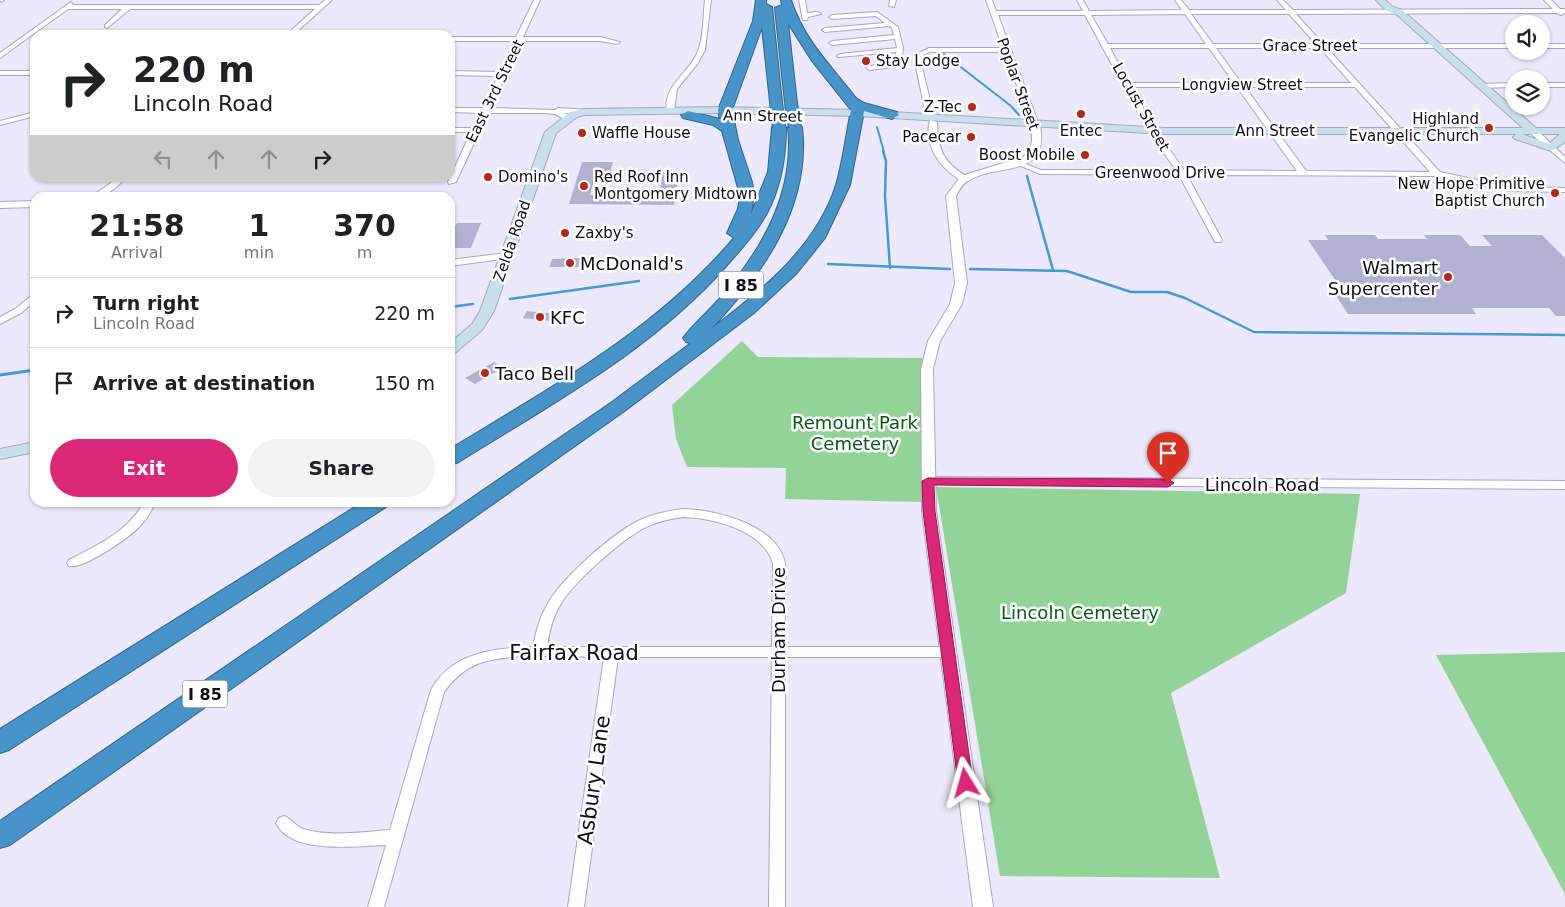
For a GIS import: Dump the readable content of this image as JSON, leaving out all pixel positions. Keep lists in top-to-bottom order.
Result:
{
  "streets": {
    "highway": ["I 85"],
    "main road": ["Ann Street", "Zelda Road"],
    "street": [
      "Grace Street",
      "Poplar Street",
      "Longview Street",
      "East 3rd Street",
      "Locust Street",
      "Greenwood Drive",
      "Lincoln Road",
      "Durham Drive",
      "Fairfax Road",
      "Asbury Lane"
    ]
  },
  "crossings": [
    ["Grace Street", "Locust Street"],
    ["Poplar Street", "Ann Street"],
    ["Poplar Street", "Greenwood Drive"],
    ["Longview Street", "Locust Street"],
    ["East 3rd Street", "Ann Street"],
    ["Locust Street", "Ann Street"],
    ["Locust Street", "Greenwood Drive"],
    ["Ann Street", "Zelda Road"],
    ["Durham Drive", "Fairfax Road"],
    ["Fairfax Road", "Asbury Lane"]
  ],
  "parks": ["Remount Park Cemetery", "Lincoln Cemetery"],
  "places": [
    "Stay Lodge",
    "Z-Tec",
    "Entec",
    "Highland Evangelic Church",
    "Waffle House",
    "Pacecar",
    "Boost Mobile",
    "Domino's",
    "Red Roof Inn Montgomery Midtown",
    "New Hope Primitive Baptist Church",
    "Zaxby's",
    "McDonald's",
    "Walmart Supercenter",
    "KFC",
    "Taco Bell"
  ],
  "page": {
    "turn": ["220 m", "Lincoln Road"],
    "eta": [
      "21:58",
      "Arrival",
      "1",
      "min",
      "370",
      "m"
    ],
    "list": [
      {
        "name": "Turn right",
        "note": "Lincoln Road",
        "value": "220 m"
      },
      {
        "name": "Arrive at destination",
        "value": "150 m"
      }
    ],
    "buttons": ["Exit", "Share"]
  }
}
